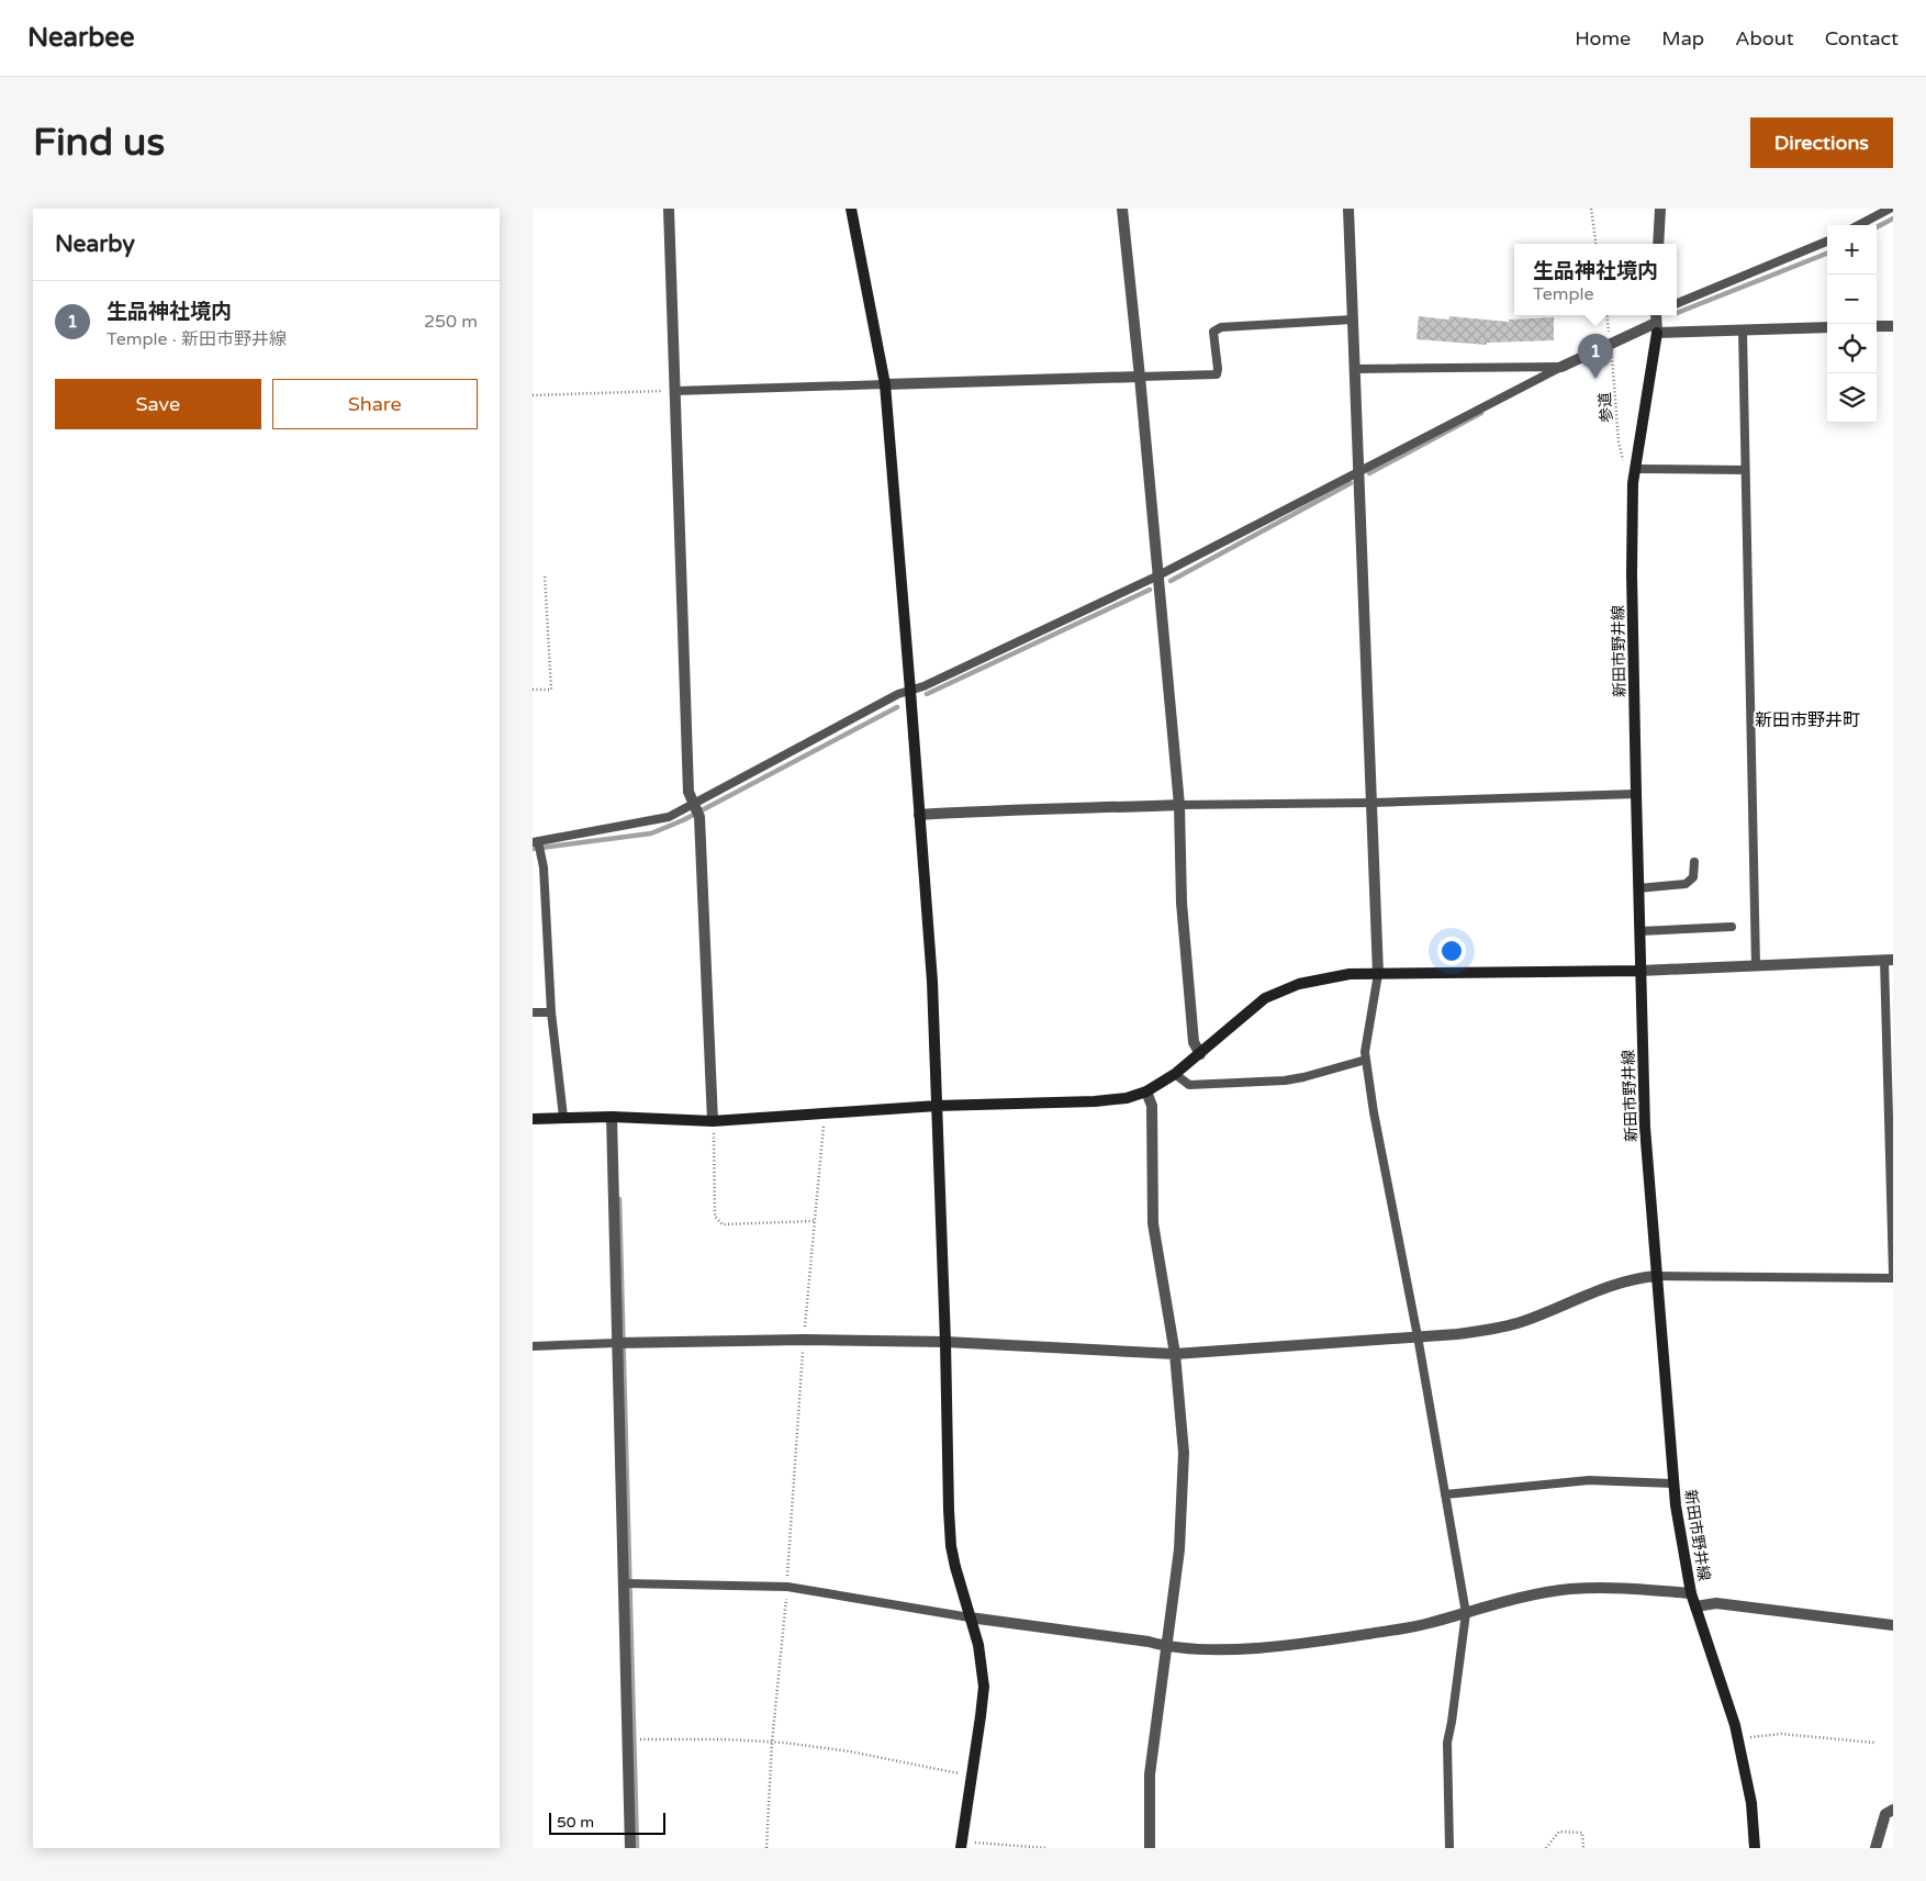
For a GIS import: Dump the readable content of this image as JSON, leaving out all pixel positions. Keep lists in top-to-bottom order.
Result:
{
  "streets": {
    "street": ["新田市野井線"],
    "path": ["参道"]
  },
  "crossings": [
    ["参道", "新田市野井線"]
  ],
  "districts": ["新田市野井町"],
  "scale_bar": "50 m",
  "page": {
    "header": "Nearbee",
    "nav": [
      "Home",
      "Map",
      "About",
      "Contact"
    ],
    "buttons": [
      "Directions",
      ["Save", "Share"]
    ],
    "title": "Find us",
    "heading": "Nearby",
    "map_buttons": ["+", "−"],
    "popup": ["生品神社境内", "Temple"],
    "list": [
      {
        "mark": "1",
        "name": "生品神社境内",
        "note": "Temple · 新田市野井線",
        "value": "250 m"
      }
    ],
    "pins": "1",
    "scale": "50 m"
  }
}
